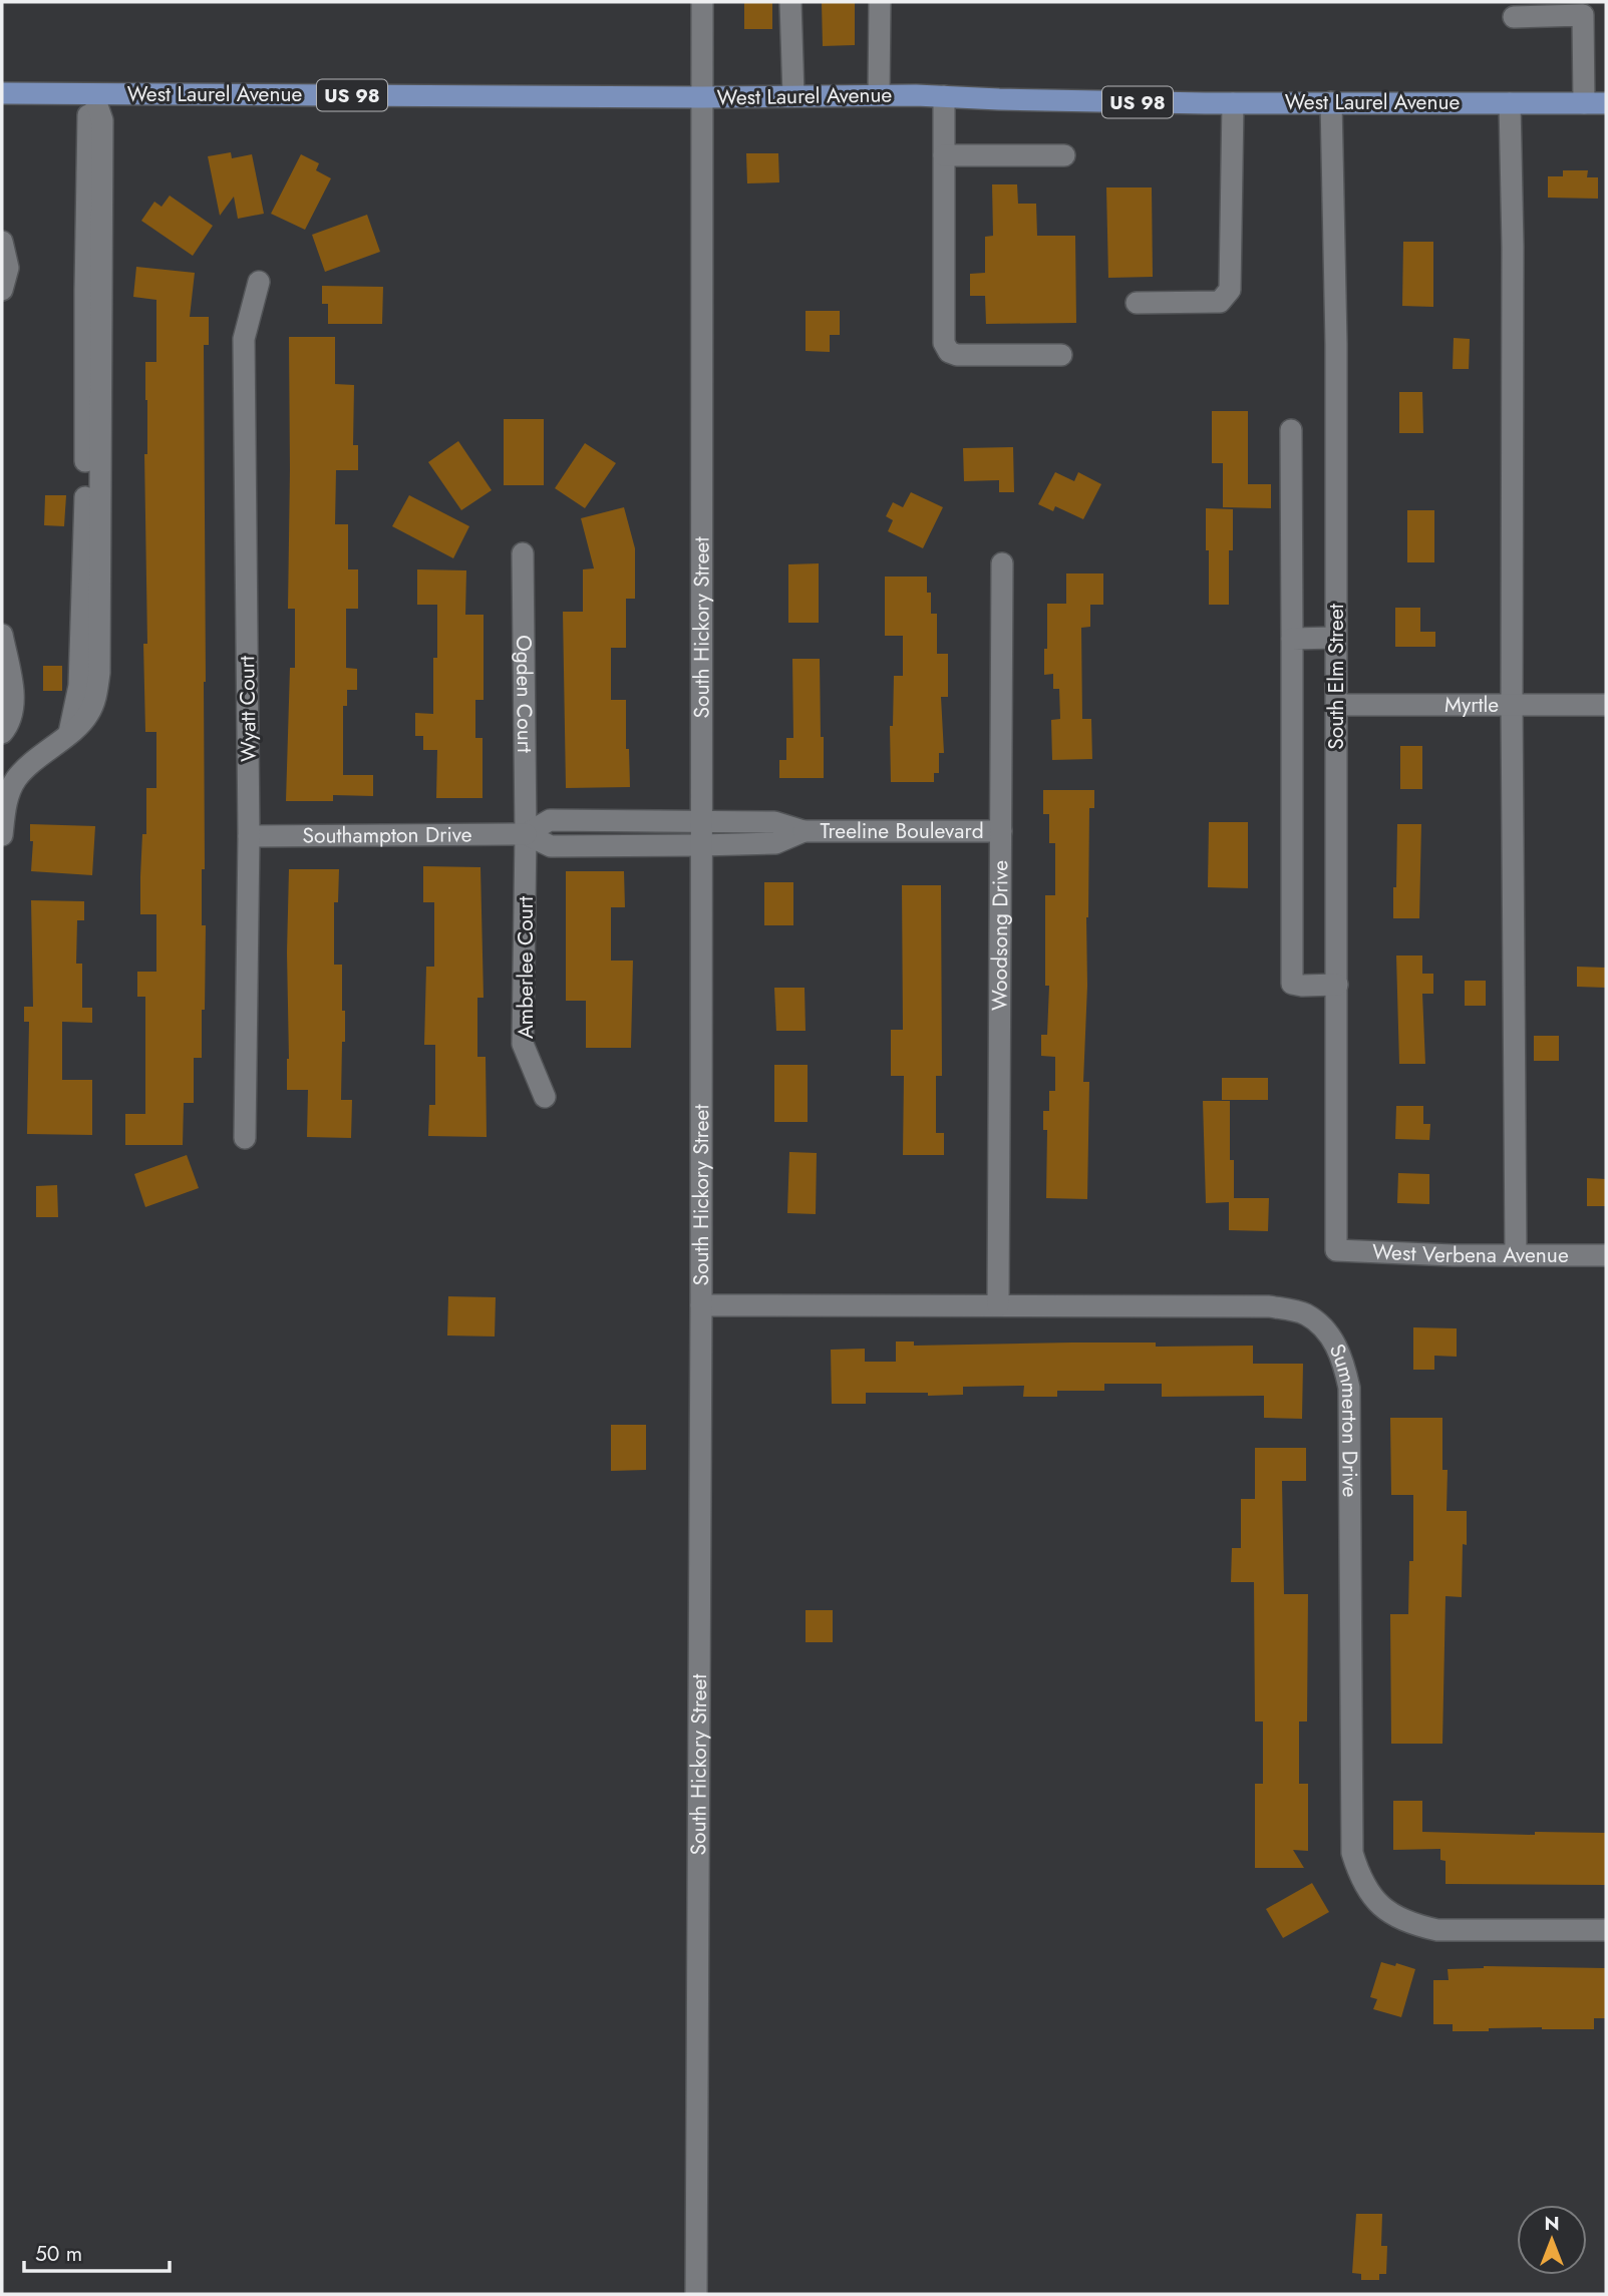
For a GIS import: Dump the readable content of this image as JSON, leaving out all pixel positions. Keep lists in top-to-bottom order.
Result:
{
  "streets": {
    "main road": ["West Laurel Avenue", "US 98"],
    "street": [
      "South Hickory Street",
      "South Elm Street",
      "Ogden Court",
      "Myrtle",
      "Wyatt Court",
      "Treeline Boulevard",
      "Southampton Drive",
      "Woodsong Drive",
      "Amberlee Court",
      "West Verbena Avenue",
      "Summerton Drive"
    ]
  },
  "crossings": [
    ["West Laurel Avenue", "South Hickory Street"],
    ["West Laurel Avenue", "South Elm Street"],
    ["South Hickory Street", "Treeline Boulevard"],
    ["South Hickory Street", "Southampton Drive"],
    ["South Hickory Street", "Summerton Drive"],
    ["South Elm Street", "Myrtle"],
    ["South Elm Street", "West Verbena Avenue"],
    ["Ogden Court", "Southampton Drive"],
    ["Ogden Court", "Amberlee Court"],
    ["Wyatt Court", "Southampton Drive"],
    ["Treeline Boulevard", "Southampton Drive"],
    ["Treeline Boulevard", "Woodsong Drive"],
    ["Southampton Drive", "Amberlee Court"],
    ["Woodsong Drive", "Summerton Drive"]
  ],
  "scale_bar": "50 m",
  "north": "top"
}
